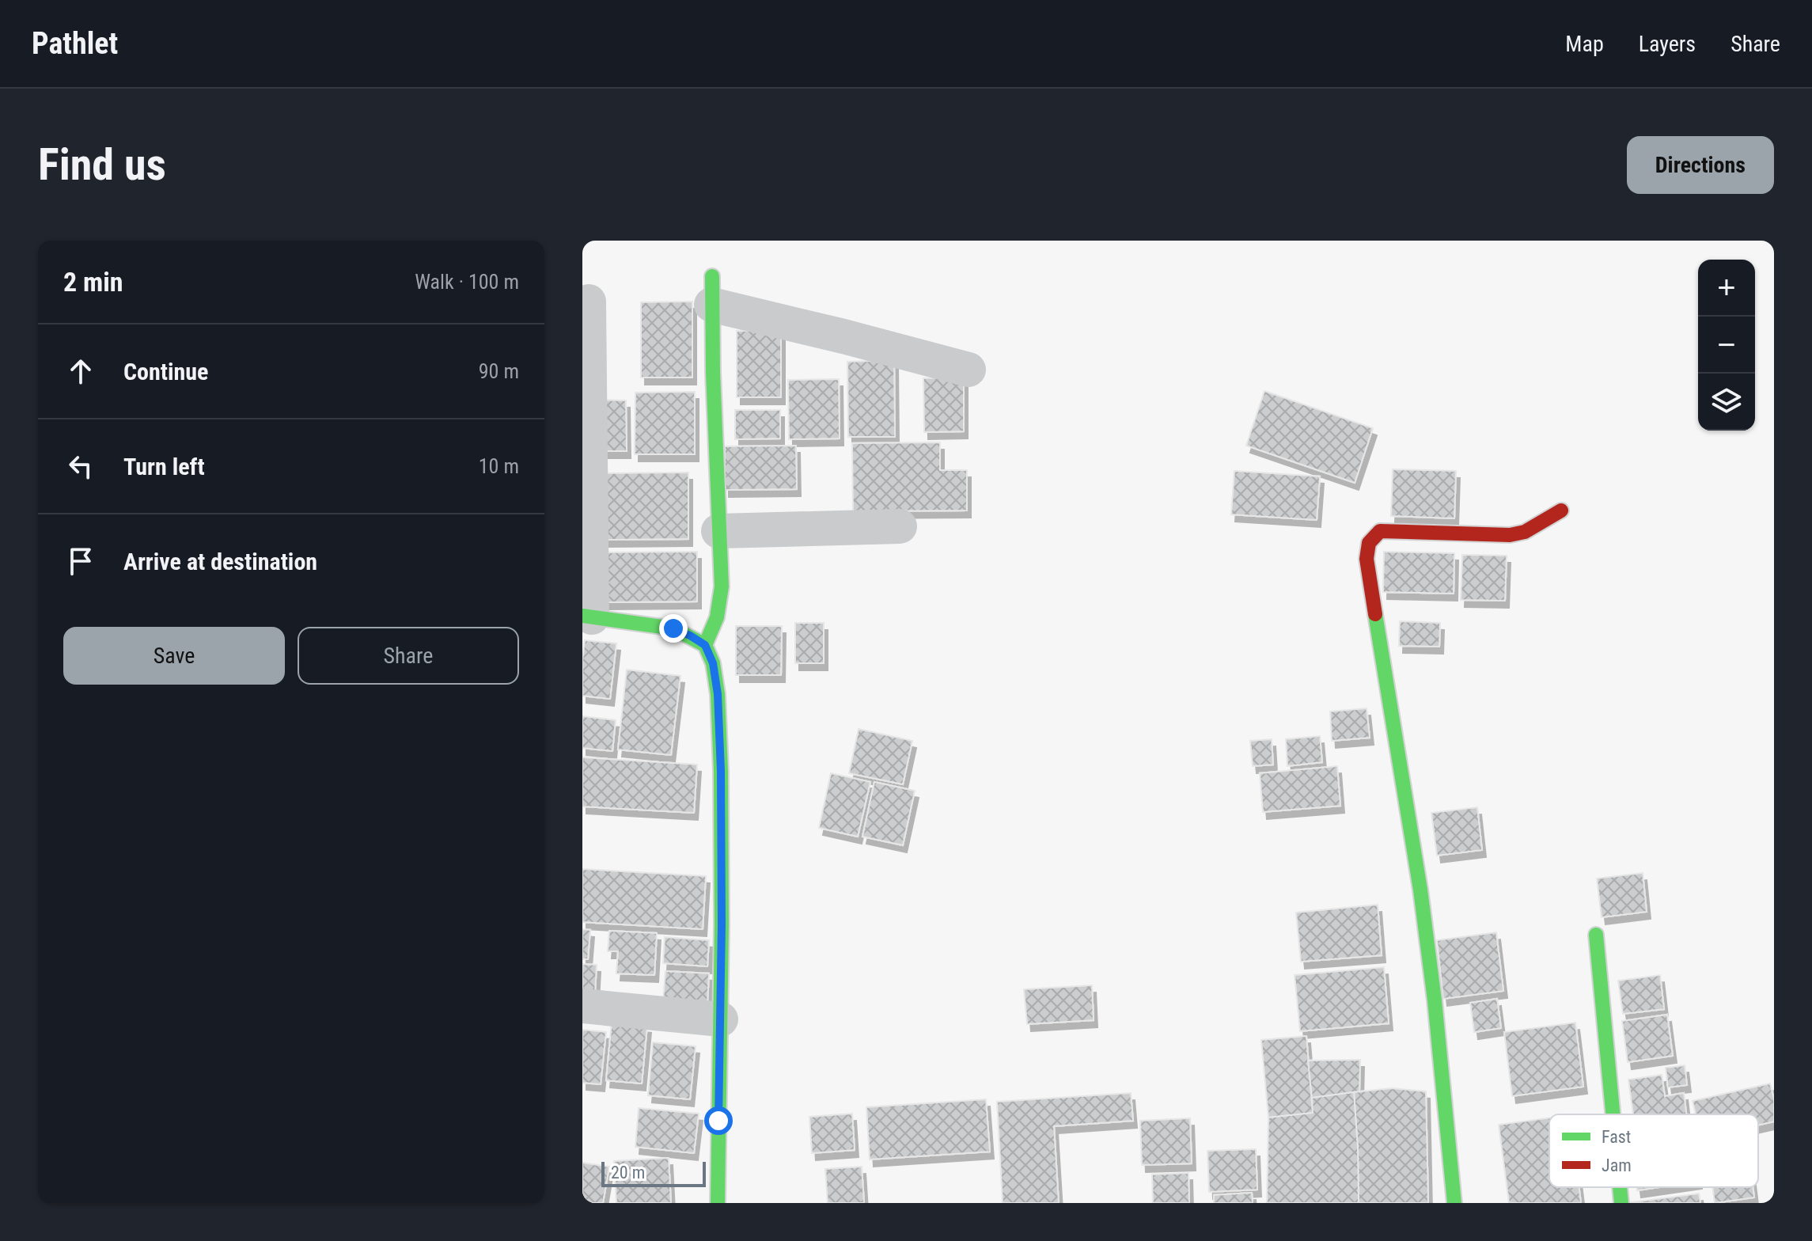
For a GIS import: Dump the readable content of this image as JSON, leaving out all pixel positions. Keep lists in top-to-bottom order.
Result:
{
  "legend": ["Fast", "Jam"],
  "scale_bar": "20 m",
  "page": {
    "header": "Pathlet",
    "nav": ["Map", "Layers", "Share"],
    "buttons": [
      "Directions",
      ["Save", "Share"]
    ],
    "title": "Find us",
    "heading": ["2 min", "Walk · 100 m"],
    "map_buttons": ["+", "−"],
    "list": [
      ["Continue", "90 m"],
      ["Turn left", "10 m"],
      "Arrive at destination"
    ],
    "scale": "20 m"
  }
}
